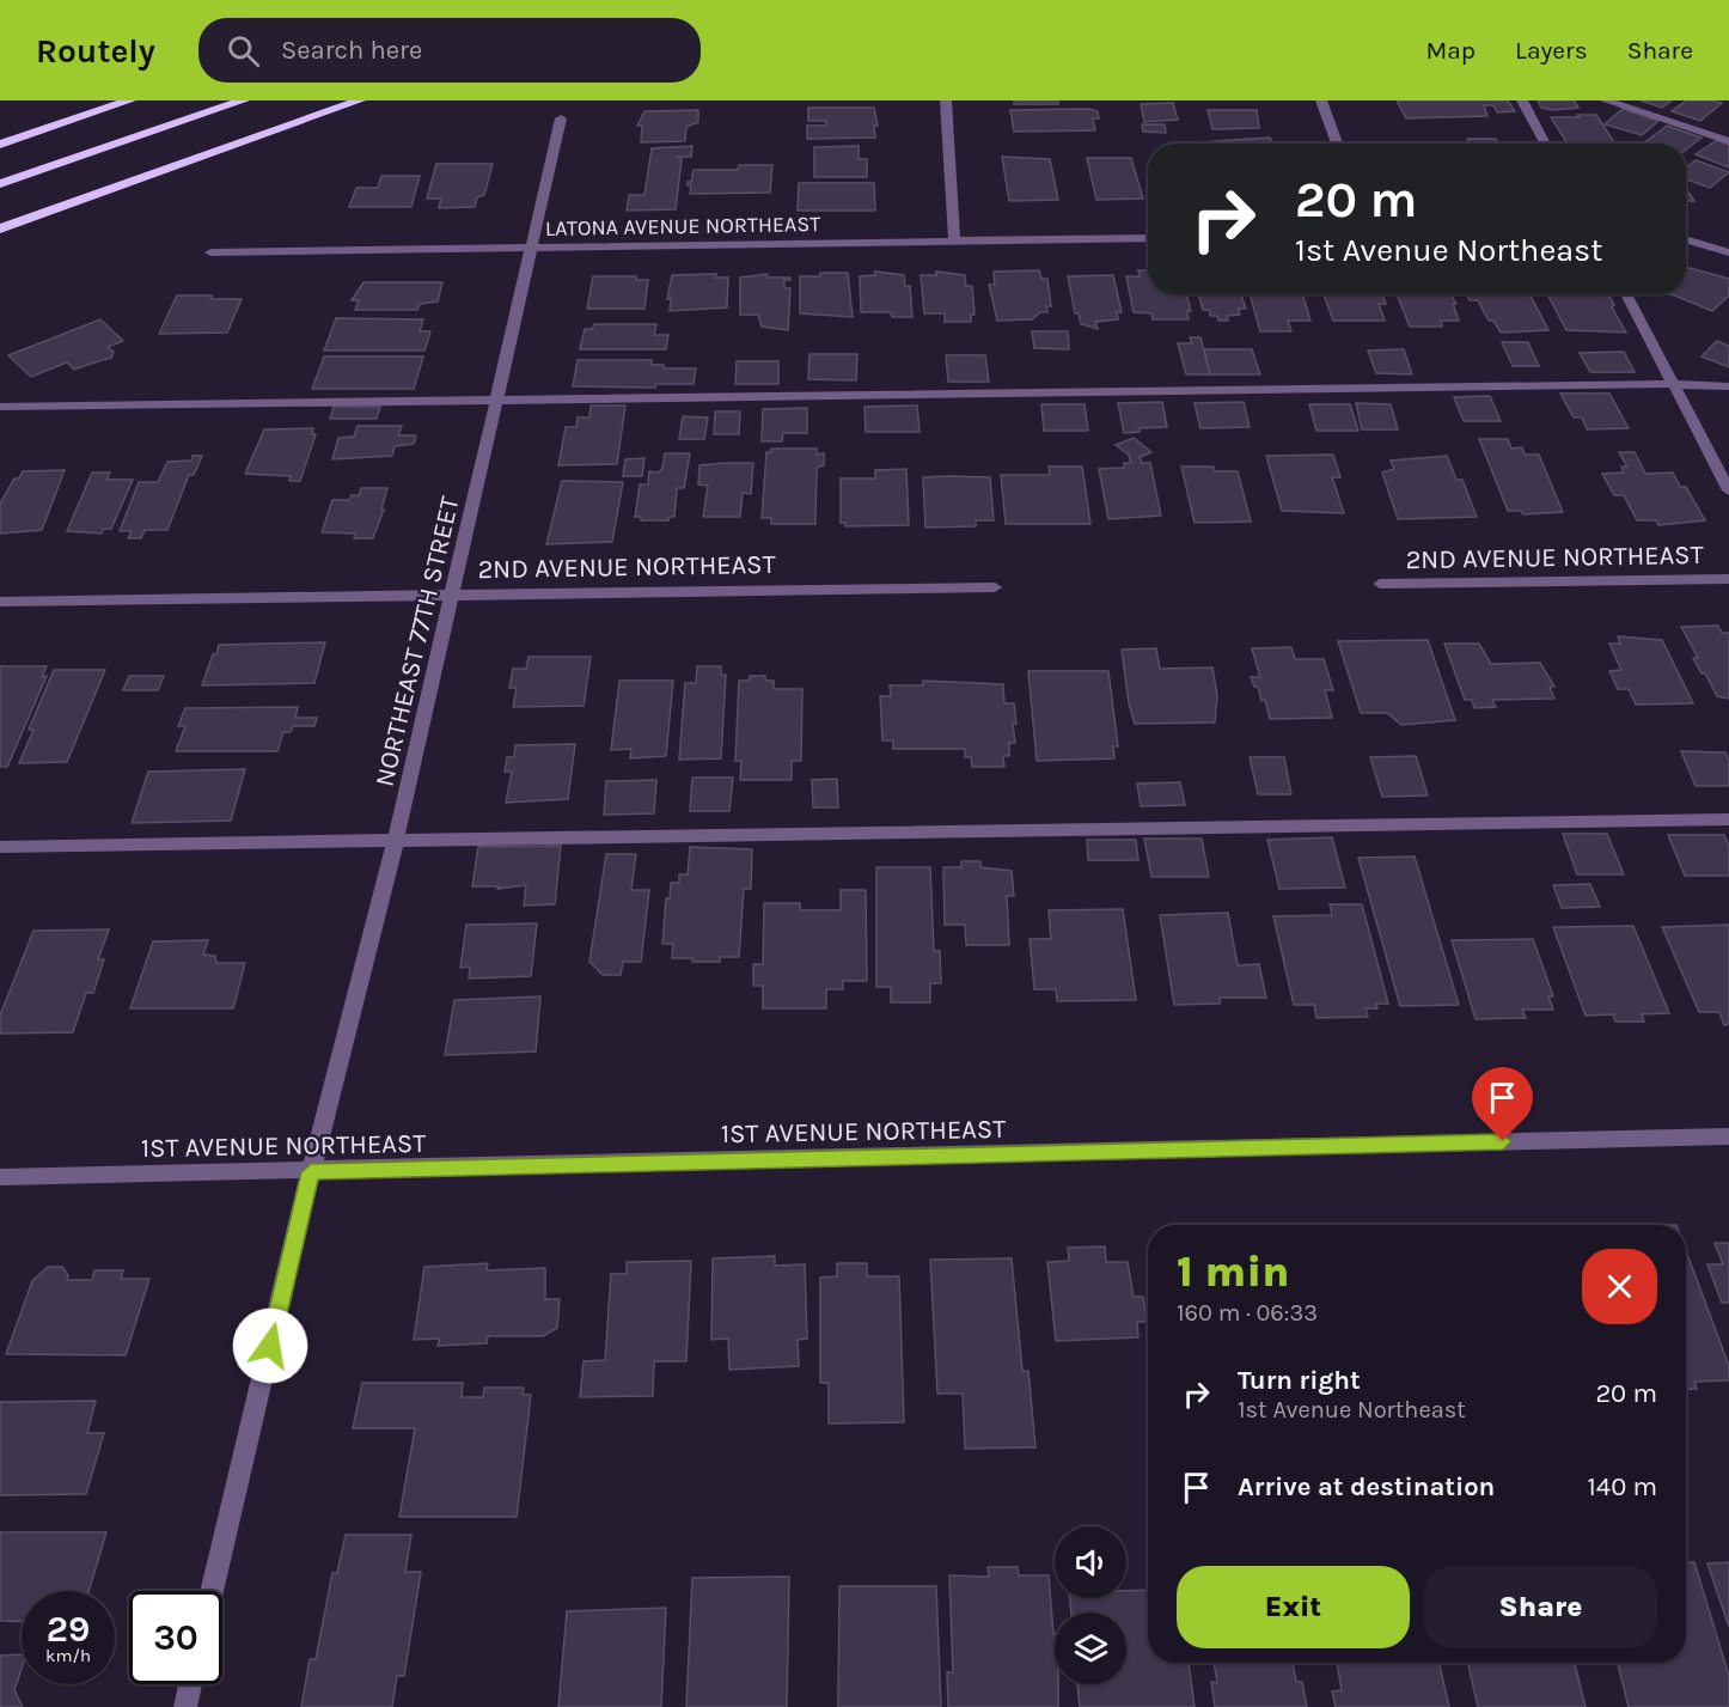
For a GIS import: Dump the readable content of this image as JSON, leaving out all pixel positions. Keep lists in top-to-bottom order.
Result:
{
  "streets": {
    "street": [
      "LATONA AVENUE NORTHEAST",
      "2ND AVENUE NORTHEAST",
      "NORTHEAST 77TH STREET",
      "1ST AVENUE NORTHEAST"
    ]
  },
  "crossings": [
    ["LATONA AVENUE NORTHEAST", "NORTHEAST 77TH STREET"],
    ["2ND AVENUE NORTHEAST", "NORTHEAST 77TH STREET"],
    ["NORTHEAST 77TH STREET", "1ST AVENUE NORTHEAST"]
  ],
  "page": {
    "header": "Routely",
    "search": "Search here",
    "nav": ["Map", "Layers", "Share"],
    "turn": ["20 m", "1st Avenue Northeast"],
    "heading": ["1 min", "160 m · 06:33"],
    "list": [
      {
        "name": "Turn right",
        "note": "1st Avenue Northeast",
        "value": "20 m"
      },
      {
        "name": "Arrive at destination",
        "value": "140 m"
      }
    ],
    "buttons": ["Exit", "Share"],
    "speed": "29 km/h",
    "limit": "30"
  }
}
